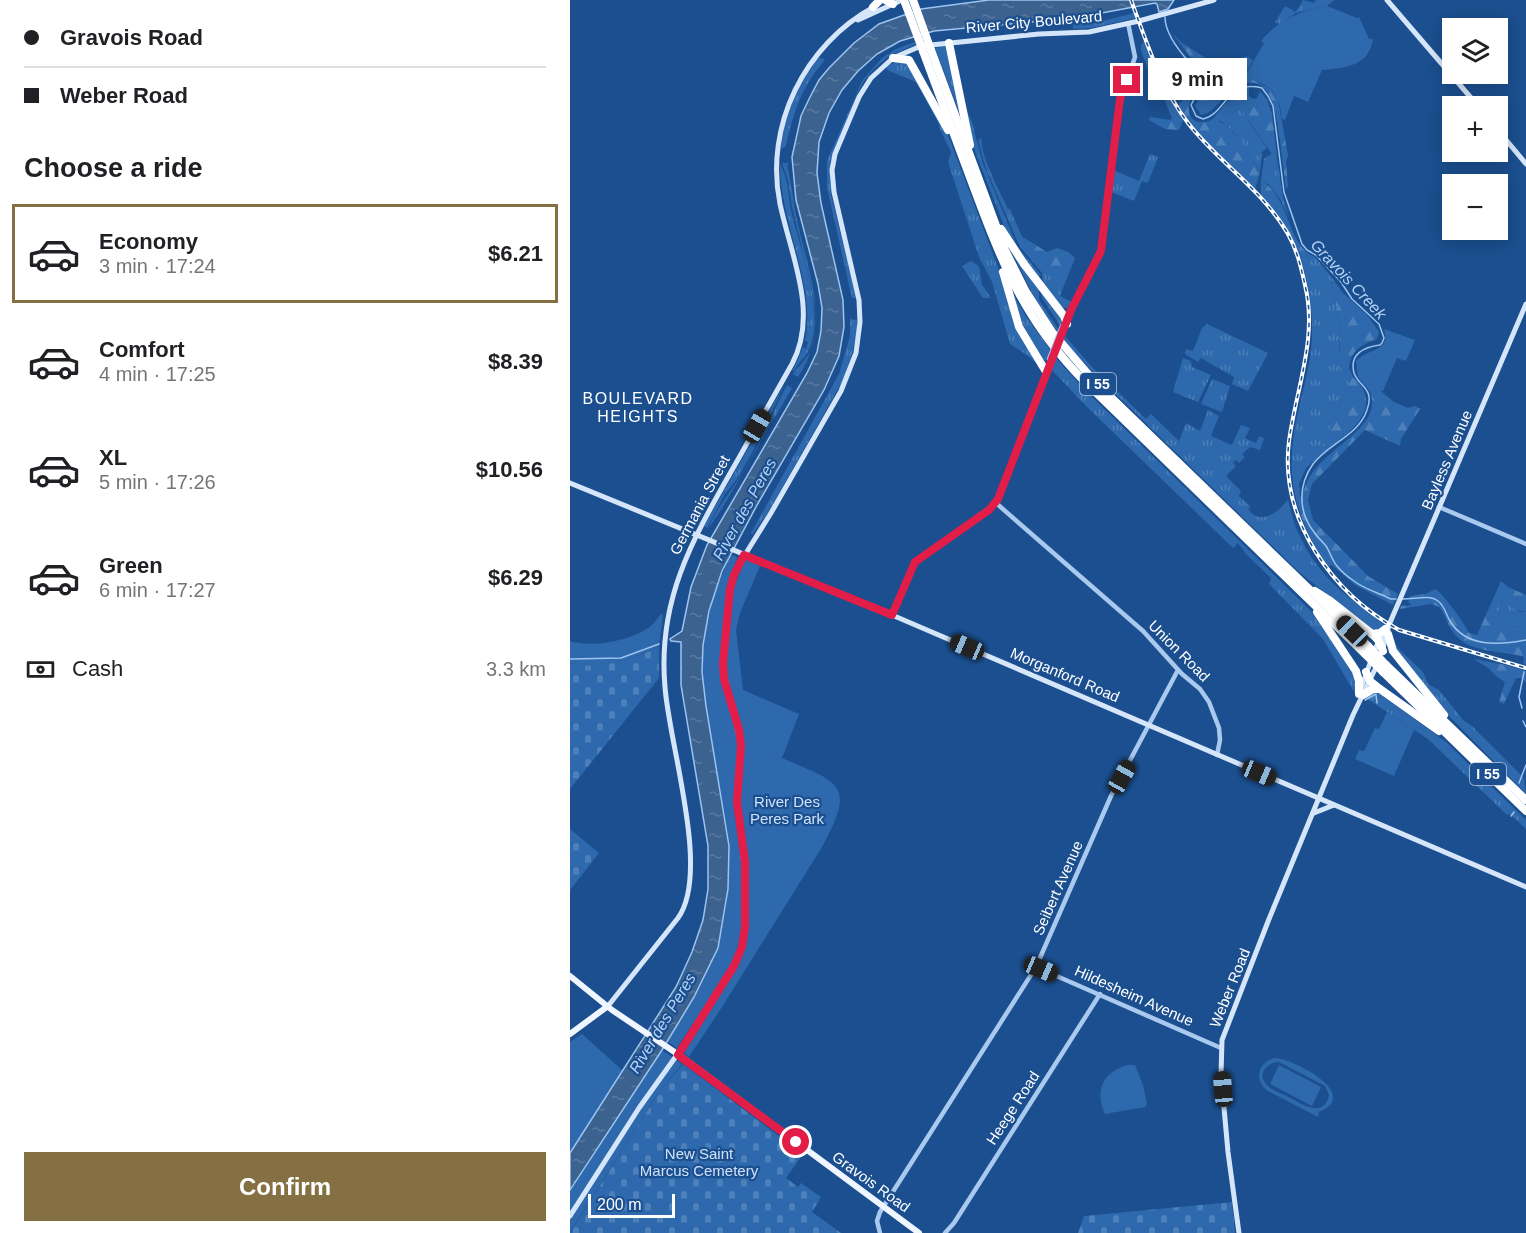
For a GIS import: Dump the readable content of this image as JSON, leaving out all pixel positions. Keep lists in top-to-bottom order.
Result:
{
  "streets": {
    "highway": ["I 55"],
    "main road": [
      "River City Boulevard",
      "Bayless Avenue",
      "Germania Street",
      "Morganford Road",
      "Weber Road",
      "Gravois Road"
    ],
    "street": [
      "Union Road",
      "Seibert Avenue",
      "Hildesheim Avenue",
      "Heege Road"
    ]
  },
  "crossings": [
    ["River City Boulevard", "I 55"],
    ["River City Boulevard", "Morganford Road"],
    ["River City Boulevard", "Gravois Road"],
    ["I 55", "Bayless Avenue"],
    ["I 55", "Germania Street"],
    ["Bayless Avenue", "Weber Road"],
    ["Germania Street", "Morganford Road"],
    ["Germania Street", "Gravois Road"],
    ["Union Road", "Morganford Road"],
    ["Union Road", "Seibert Avenue"],
    ["Morganford Road", "Seibert Avenue"],
    ["Seibert Avenue", "Hildesheim Avenue"],
    ["Seibert Avenue", "Gravois Road"],
    ["Weber Road", "Hildesheim Avenue"],
    ["Hildesheim Avenue", "Heege Road"]
  ],
  "districts": ["BOULEVARD HEIGHTS"],
  "water": ["Gravois Creek", "River des Peres"],
  "parks": ["River Des Peres Park", "New Saint Marcus Cemetery"],
  "scale_bar": "200 m",
  "page": {
    "banner": ["Gravois Road", "Weber Road"],
    "map_buttons": ["+", "−"],
    "bubble": "9 min",
    "heading": "Choose a ride",
    "list": [
      {
        "name": "Economy",
        "note": "3 min · 17:24",
        "value": "$6.21"
      },
      {
        "name": "Comfort",
        "note": "4 min · 17:25",
        "value": "$8.39"
      },
      {
        "name": "XL",
        "note": "5 min · 17:26",
        "value": "$10.56"
      },
      {
        "name": "Green",
        "note": "6 min · 17:27",
        "value": "$6.29"
      }
    ],
    "pay": ["Cash", "3.3 km"],
    "buttons": "Confirm",
    "scale": "200 m"
  }
}
